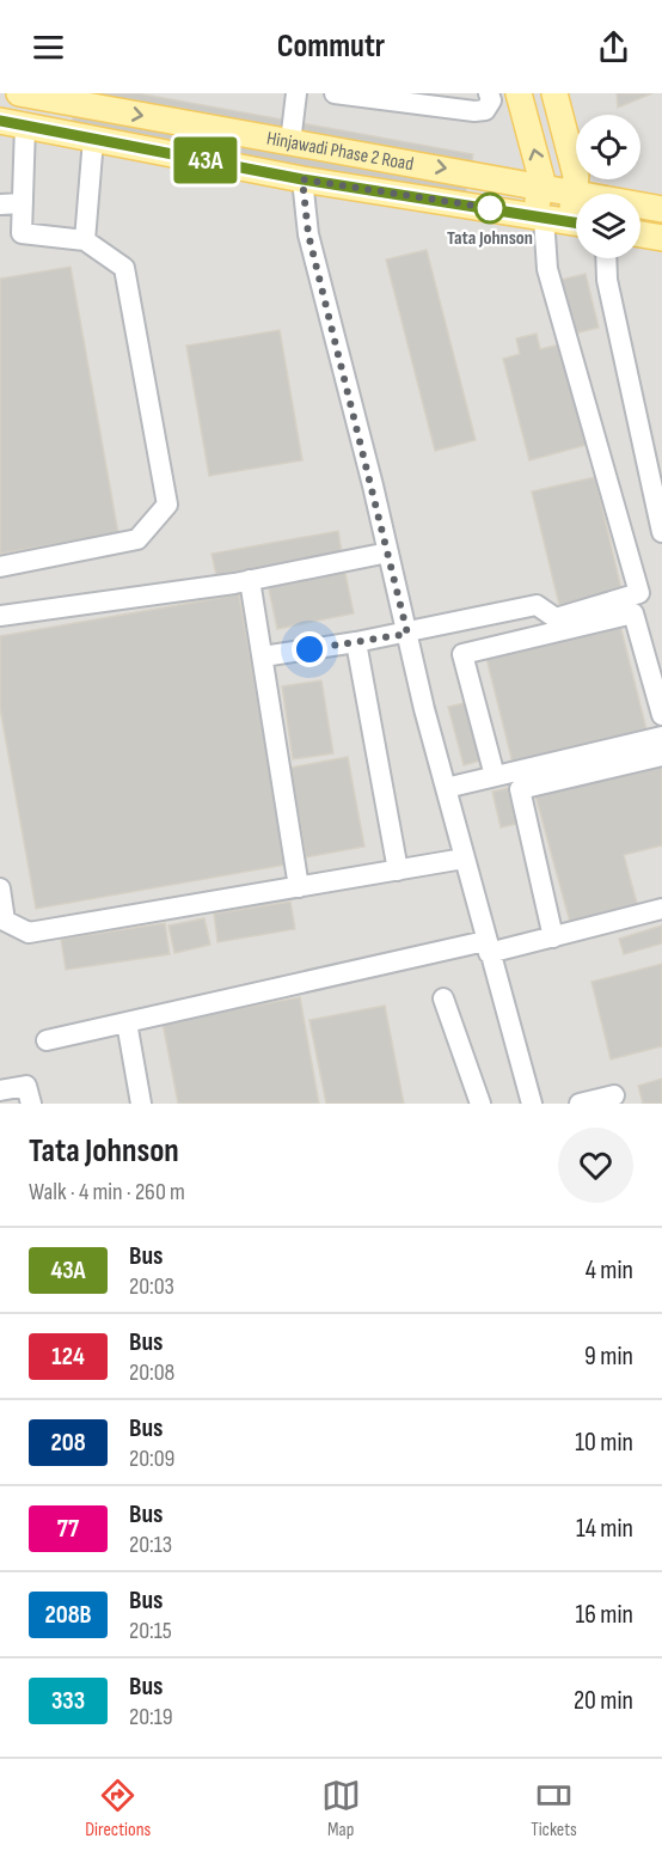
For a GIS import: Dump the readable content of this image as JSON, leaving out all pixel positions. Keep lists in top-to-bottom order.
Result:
{
  "streets": {
    "main road": ["Hinjawadi Phase 2 Road"]
  },
  "places": ["Tata Johnson"],
  "lines": ["bus line 43A"],
  "page": {
    "header": "Commutr",
    "on_map": "43A",
    "heading": ["Tata Johnson", "Walk · 4 min · 260 m"],
    "list": [
      {
        "mark": "43A",
        "name": "Bus",
        "note": "20:03",
        "value": "4 min"
      },
      {
        "mark": "124",
        "name": "Bus",
        "note": "20:08",
        "value": "9 min"
      },
      {
        "mark": "208",
        "name": "Bus",
        "note": "20:09",
        "value": "10 min"
      },
      {
        "mark": "77",
        "name": "Bus",
        "note": "20:13",
        "value": "14 min"
      },
      {
        "mark": "208B",
        "name": "Bus",
        "note": "20:15",
        "value": "16 min"
      },
      {
        "mark": "333",
        "name": "Bus",
        "note": "20:19",
        "value": "20 min"
      }
    ],
    "tabs": ["Directions", "Map", "Tickets"]
  }
}
